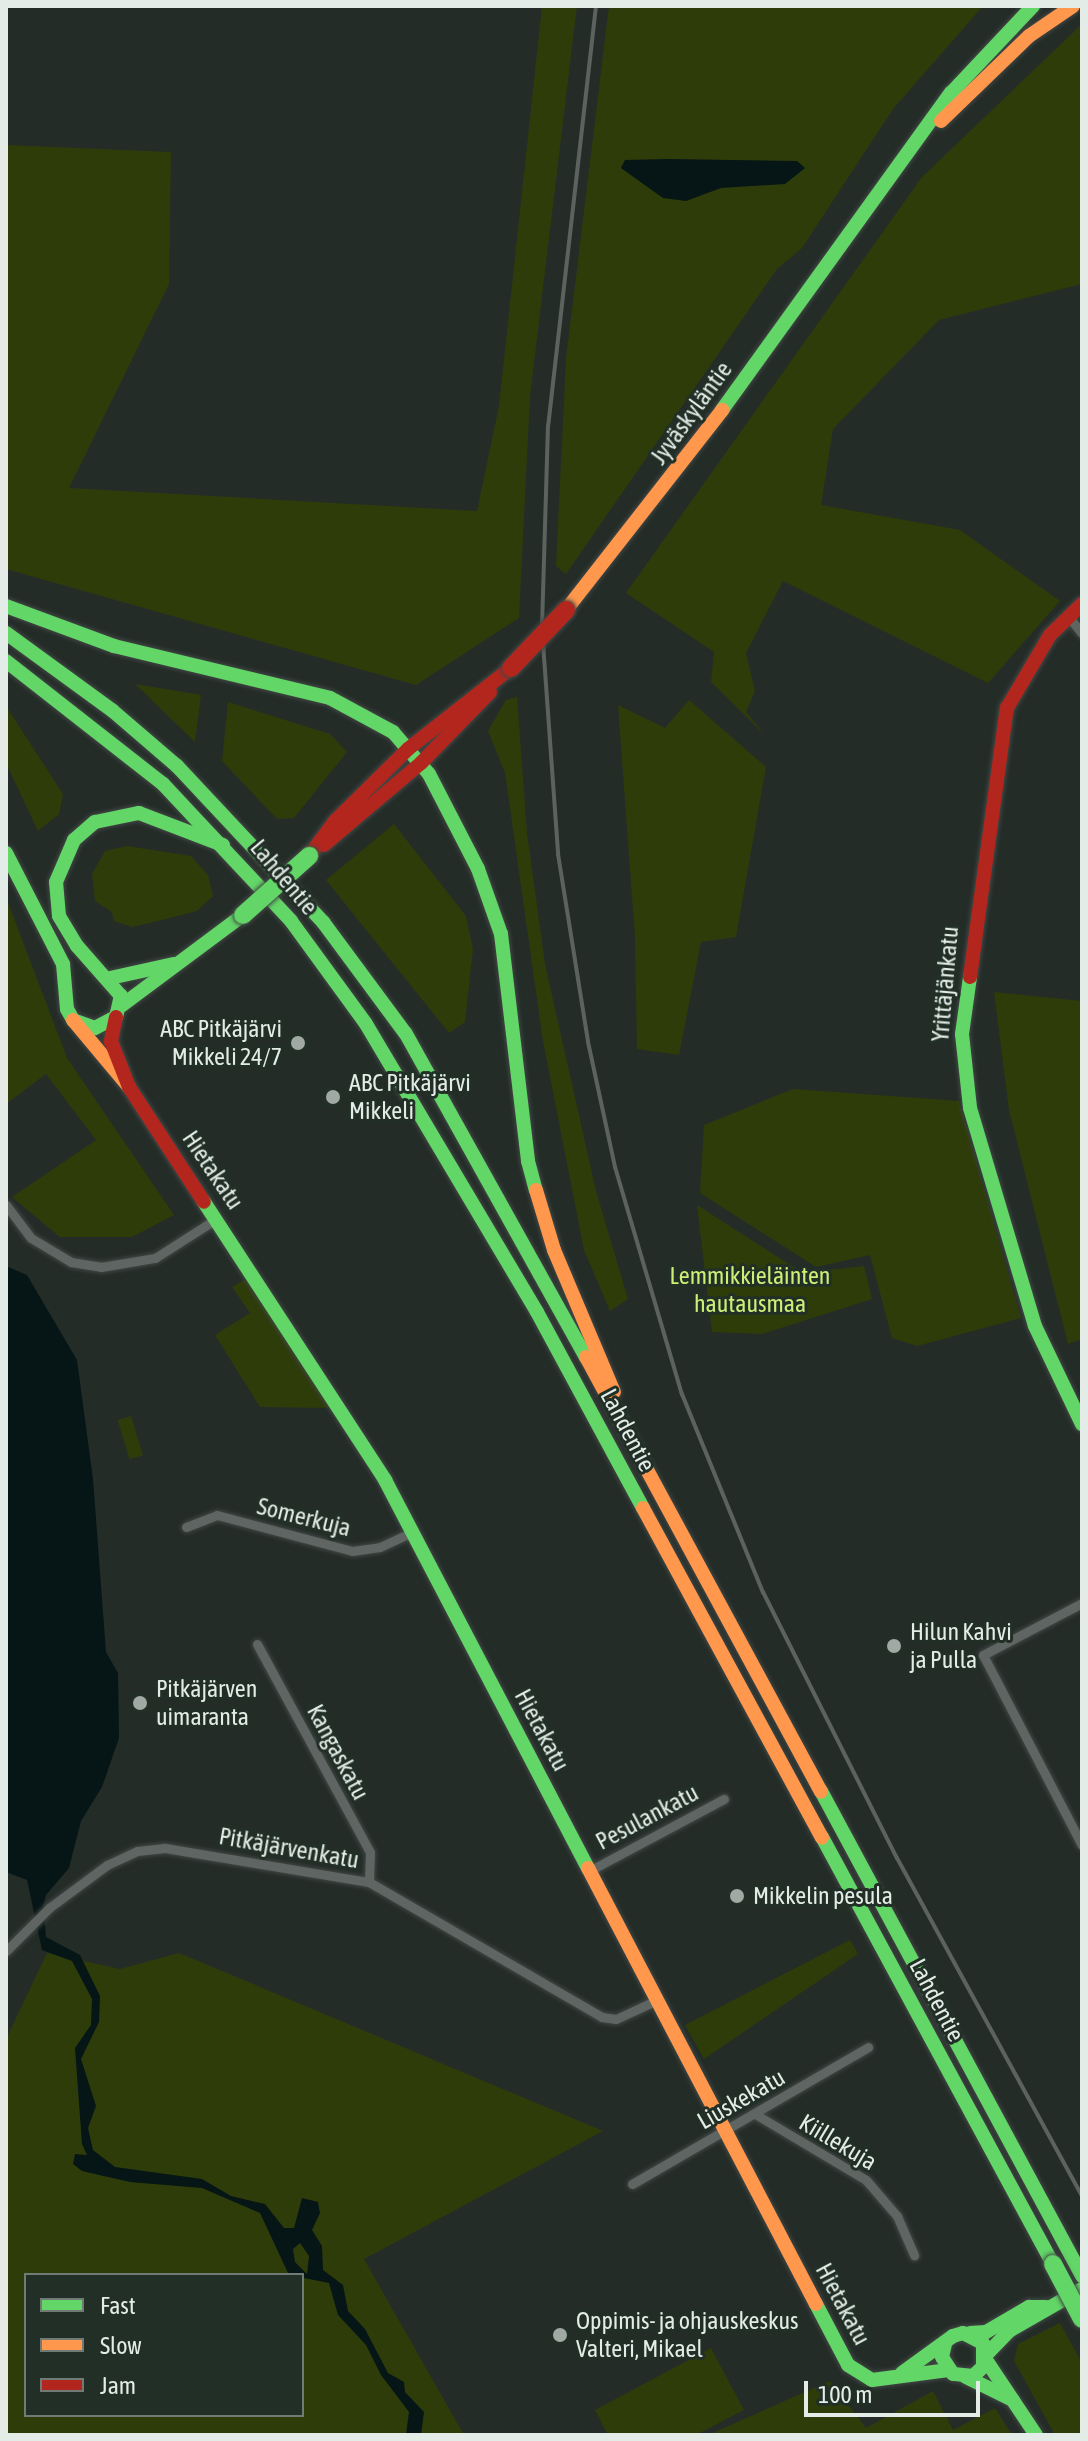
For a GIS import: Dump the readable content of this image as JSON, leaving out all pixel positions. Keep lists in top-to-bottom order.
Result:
{
  "streets": {
    "main road": [
      "Jyväskyläntie",
      "Lahdentie",
      "Yrittäjänkatu",
      "Hietakatu"
    ],
    "street": [
      "Somerkuja",
      "Kangaskatu",
      "Pesulankatu",
      "Pitkäjärvenkatu",
      "Liuskekatu",
      "Kiillekuja"
    ]
  },
  "crossings": [
    ["Jyväskyläntie", "Hietakatu"],
    ["Hietakatu", "Somerkuja"],
    ["Hietakatu", "Pesulankatu"],
    ["Hietakatu", "Pitkäjärvenkatu"],
    ["Hietakatu", "Liuskekatu"],
    ["Kangaskatu", "Pitkäjärvenkatu"],
    ["Liuskekatu", "Kiillekuja"]
  ],
  "parks": ["Lemmikkieläinten hautausmaa"],
  "places": [
    "ABC Pitkäjärvi Mikkeli 24/7",
    "ABC Pitkäjärvi Mikkeli",
    "Hilun Kahvi ja Pulla",
    "Pitkäjärven uimaranta",
    "Mikkelin pesula",
    "Oppimis- ja ohjauskeskus Valteri, Mikael"
  ],
  "legend": ["Fast", "Slow", "Jam"],
  "scale_bar": "100 m"
}
